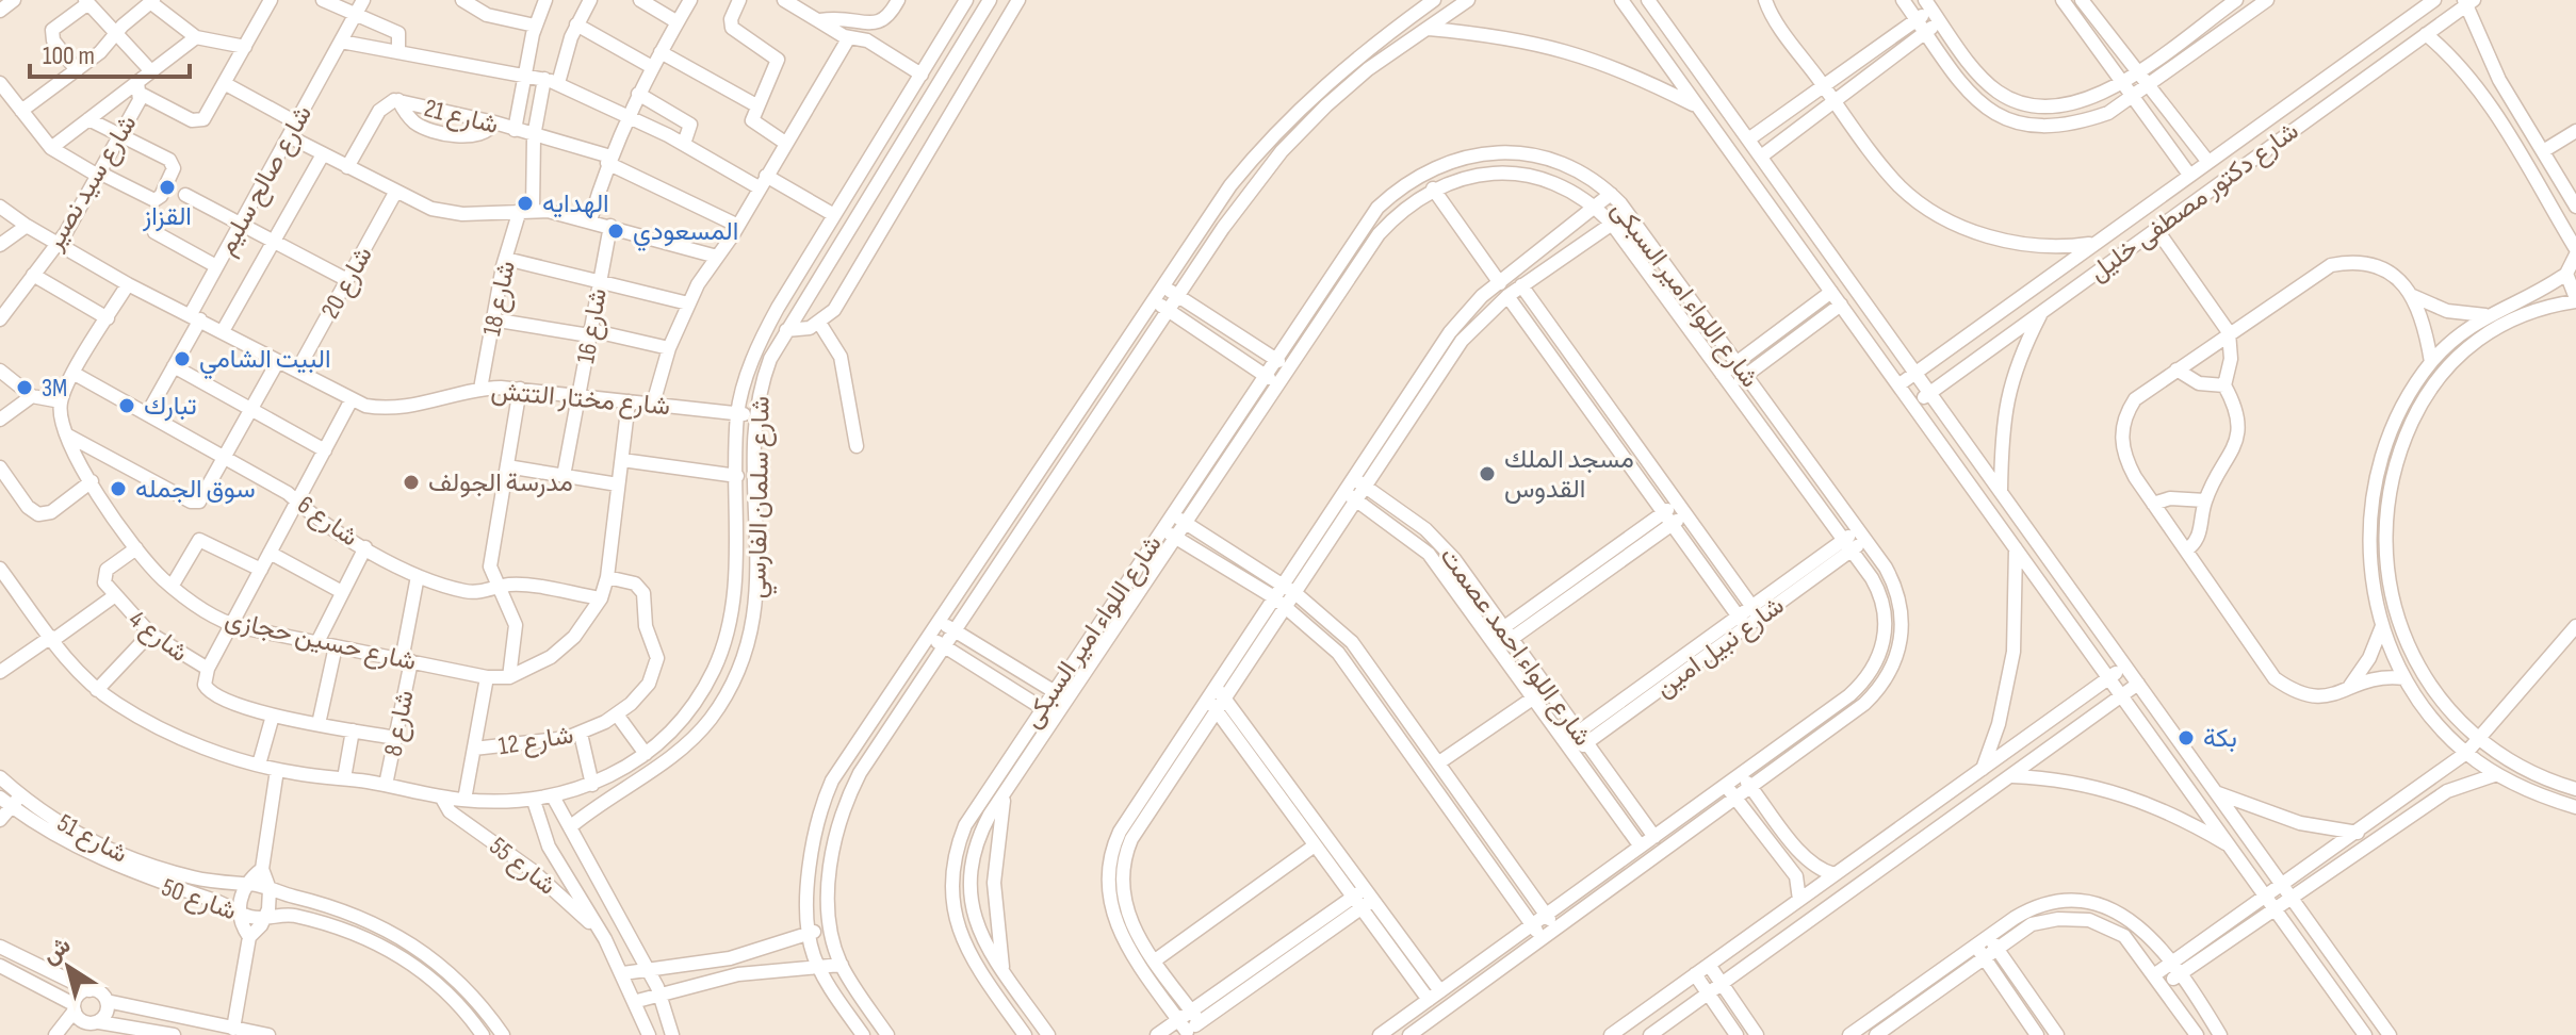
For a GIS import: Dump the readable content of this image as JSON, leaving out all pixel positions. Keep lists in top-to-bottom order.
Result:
{
  "streets": {
    "street": [
      "شارع 21",
      "شارع صالح سليم",
      "شارع سيد نصير",
      "شارع دكتور مصطفى خليل",
      "شارع 20",
      "شارع اللواء امير السبكى",
      "شارع 18",
      "شارع 16",
      "شارع مختار التتش",
      "شارع سلمان الفارسي",
      "شارع 6",
      "شارع 4",
      "شارع حسين حجازى",
      "شارع اللواء احمد عصمت",
      "شارع نبيل امين",
      "شارع 8",
      "شارع 12",
      "شارع 51",
      "شارع 55",
      "شارع 50"
    ]
  },
  "crossings": [
    ["شارع 21", "شارع 18"],
    ["شارع صالح سليم", "شارع مختار التتش"],
    ["شارع صالح سليم", "شارع 6"],
    ["شارع سيد نصير", "شارع مختار التتش"],
    ["شارع 20", "شارع مختار التتش"],
    ["شارع اللواء امير السبكى", "شارع اللواء احمد عصمت"],
    ["شارع اللواء امير السبكى", "شارع نبيل امين"],
    ["شارع 18", "شارع مختار التتش"],
    ["شارع 16", "شارع مختار التتش"],
    ["شارع مختار التتش", "شارع سلمان الفارسي"],
    ["شارع مختار التتش", "شارع حسين حجازى"],
    ["شارع سلمان الفارسي", "شارع 4"],
    ["شارع سلمان الفارسي", "شارع 8"],
    ["شارع سلمان الفارسي", "شارع 55"],
    ["شارع 6", "شارع حسين حجازى"],
    ["شارع 6", "شارع 8"],
    ["شارع 4", "شارع حسين حجازى"],
    ["شارع حسين حجازى", "شارع 8"],
    ["شارع حسين حجازى", "شارع 12"],
    ["شارع اللواء احمد عصمت", "شارع نبيل امين"],
    ["شارع 51", "شارع 50"]
  ],
  "places": [
    "القزاز",
    "الهدايه",
    "المسعودي",
    "البيت الشامي",
    "3M",
    "تبارك",
    "مسجد الملك القدوس",
    "مدرسة الجولف",
    "سوق الجمله",
    "بكة"
  ],
  "scale_bar": "100 m",
  "north": "top left"
}
